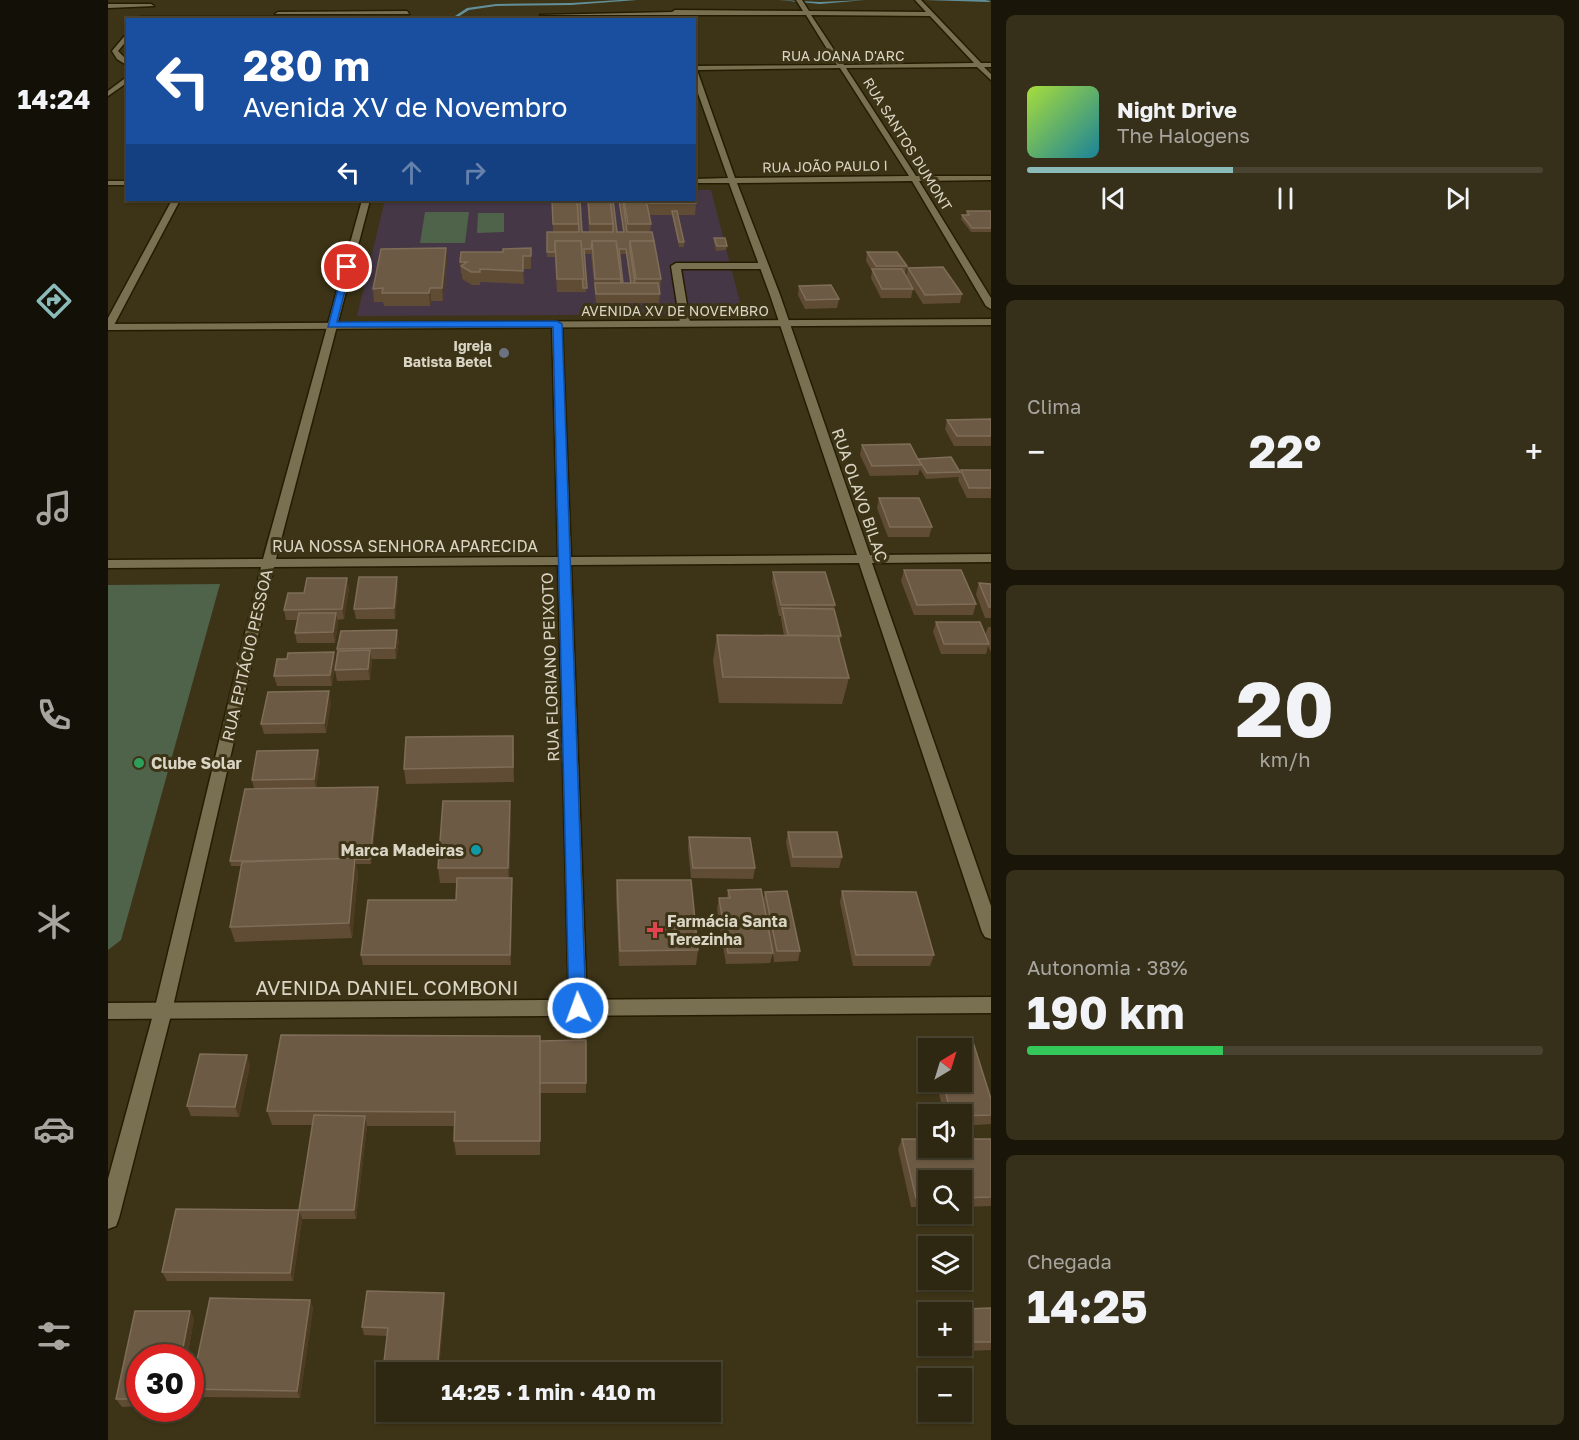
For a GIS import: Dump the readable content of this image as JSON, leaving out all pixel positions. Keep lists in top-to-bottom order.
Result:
{
  "streets": {
    "street": [
      "RUA JOANA D'ARC",
      "RUA SANTOS DUMONT",
      "RUA JOÃO PAULO I",
      "AVENIDA XV DE NOVEMBRO",
      "RUA OLAVO BILAC",
      "RUA NOSSA SENHORA APARECIDA",
      "RUA EPITÁCIO PESSOA",
      "RUA FLORIANO PEIXOTO",
      "AVENIDA DANIEL COMBONI"
    ]
  },
  "crossings": [
    ["RUA JOANA D'ARC", "RUA SANTOS DUMONT"],
    ["RUA SANTOS DUMONT", "RUA JOÃO PAULO I"],
    ["RUA JOÃO PAULO I", "RUA OLAVO BILAC"],
    ["AVENIDA XV DE NOVEMBRO", "RUA OLAVO BILAC"],
    ["AVENIDA XV DE NOVEMBRO", "RUA EPITÁCIO PESSOA"],
    ["AVENIDA XV DE NOVEMBRO", "RUA FLORIANO PEIXOTO"],
    ["RUA OLAVO BILAC", "RUA NOSSA SENHORA APARECIDA"],
    ["RUA NOSSA SENHORA APARECIDA", "RUA EPITÁCIO PESSOA"],
    ["RUA NOSSA SENHORA APARECIDA", "RUA FLORIANO PEIXOTO"],
    ["RUA EPITÁCIO PESSOA", "AVENIDA DANIEL COMBONI"],
    ["RUA FLORIANO PEIXOTO", "AVENIDA DANIEL COMBONI"]
  ],
  "places": {
    "other": ["Igreja Batista Betel", "Clube Solar", "Marca Madeiras"],
    "health": ["Farmácia Santa Terezinha"]
  },
  "north": "top right",
  "page": {
    "tabs": "14:24",
    "turn": ["280 m", "Avenida XV de Novembro"],
    "song": ["Night Drive", "The Halogens"],
    "tile": [
      "Clima",
      ["20", "km/h"],
      ["Autonomia · 38%", "190 km"],
      ["Chegada", "14:25"]
    ],
    "heat": ["−", "22°", "+"],
    "map_buttons": ["+", "−"],
    "limit": "30",
    "trip": "14:25 · 1 min · 410 m"
  }
}
